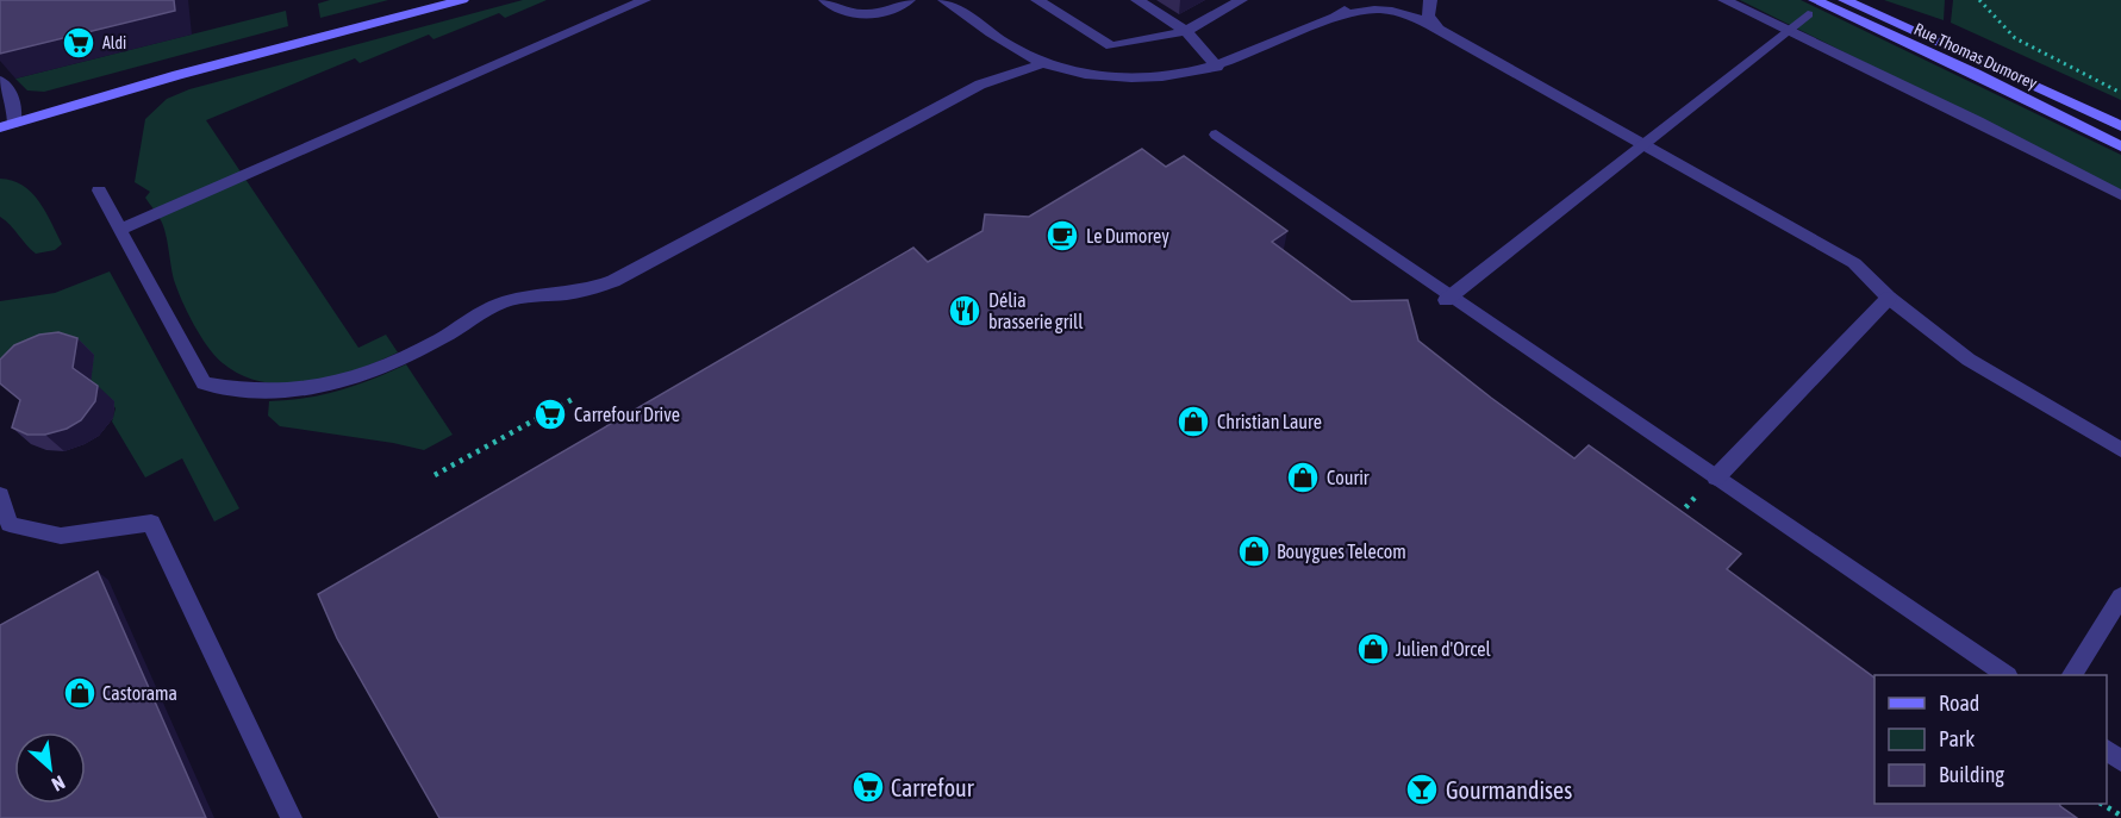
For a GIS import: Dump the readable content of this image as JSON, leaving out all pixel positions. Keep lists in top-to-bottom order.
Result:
{
  "streets": {
    "main road": ["Rue Thomas Dumorey"]
  },
  "places": {
    "supermarket": ["Aldi", "Carrefour Drive", "Carrefour"],
    "cafe": ["Le Dumorey"],
    "restaurant": ["Délia brasserie grill"],
    "shop": [
      "Christian Laure",
      "Courir",
      "Bouygues Telecom",
      "Julien d'Orcel",
      "Castorama"
    ],
    "bar": ["Gourmandises"]
  },
  "legend": ["Road", "Park", "Building"],
  "north": "bottom right"
}
